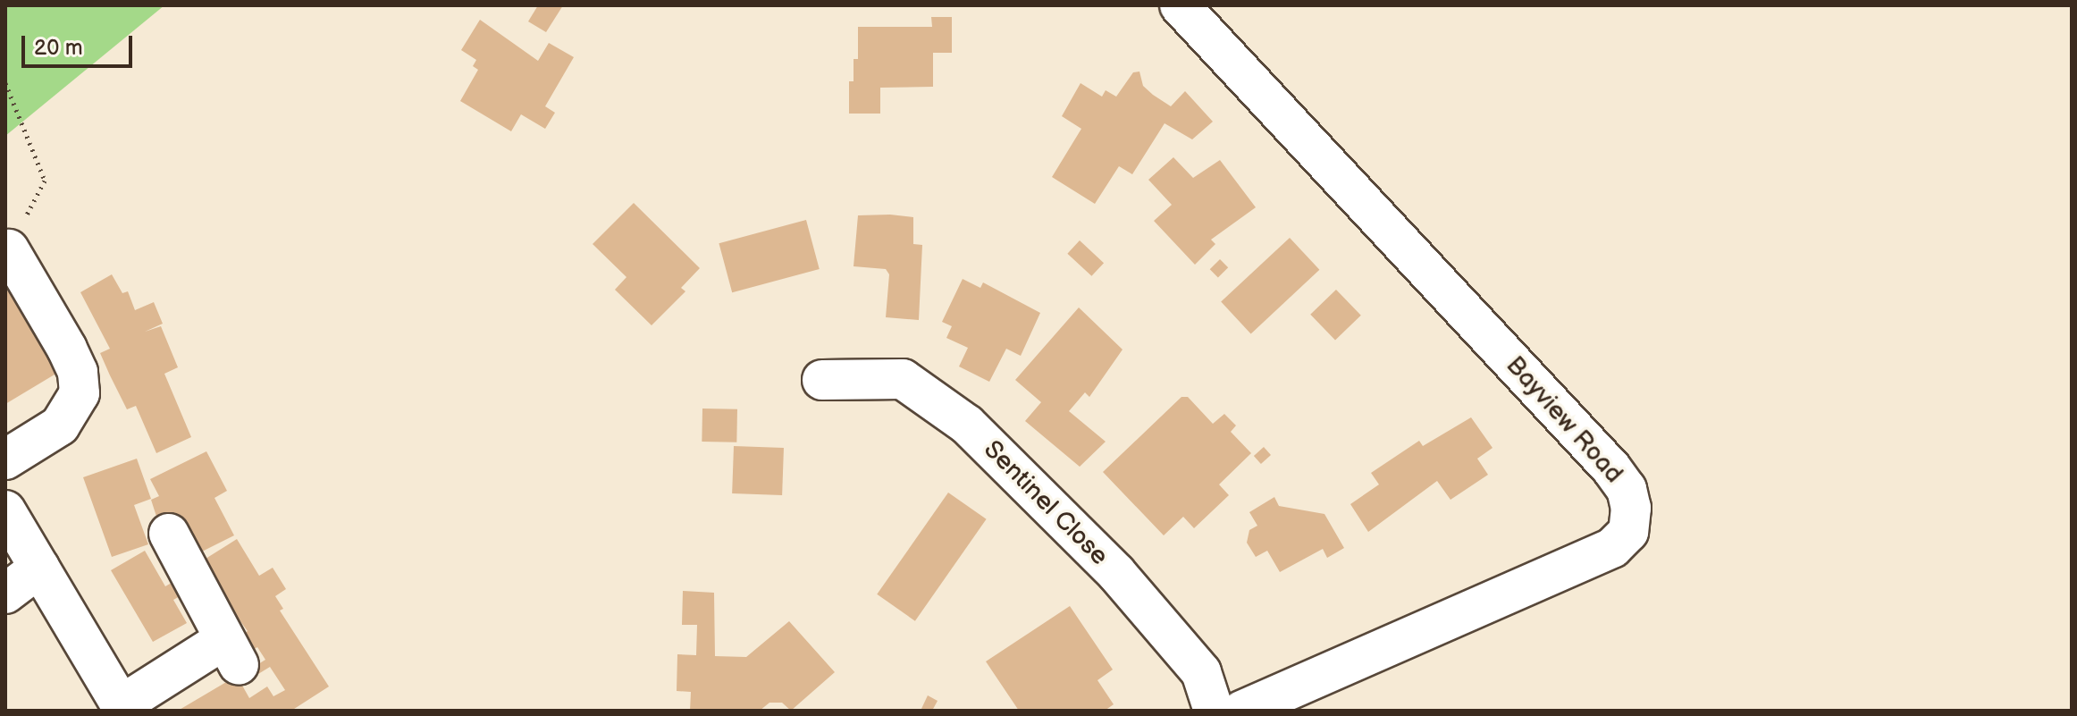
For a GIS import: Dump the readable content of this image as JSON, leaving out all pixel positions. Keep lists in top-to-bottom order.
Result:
{
  "streets": {
    "street": ["Bayview Road", "Sentinel Close"]
  },
  "scale_bar": "20 m"
}
